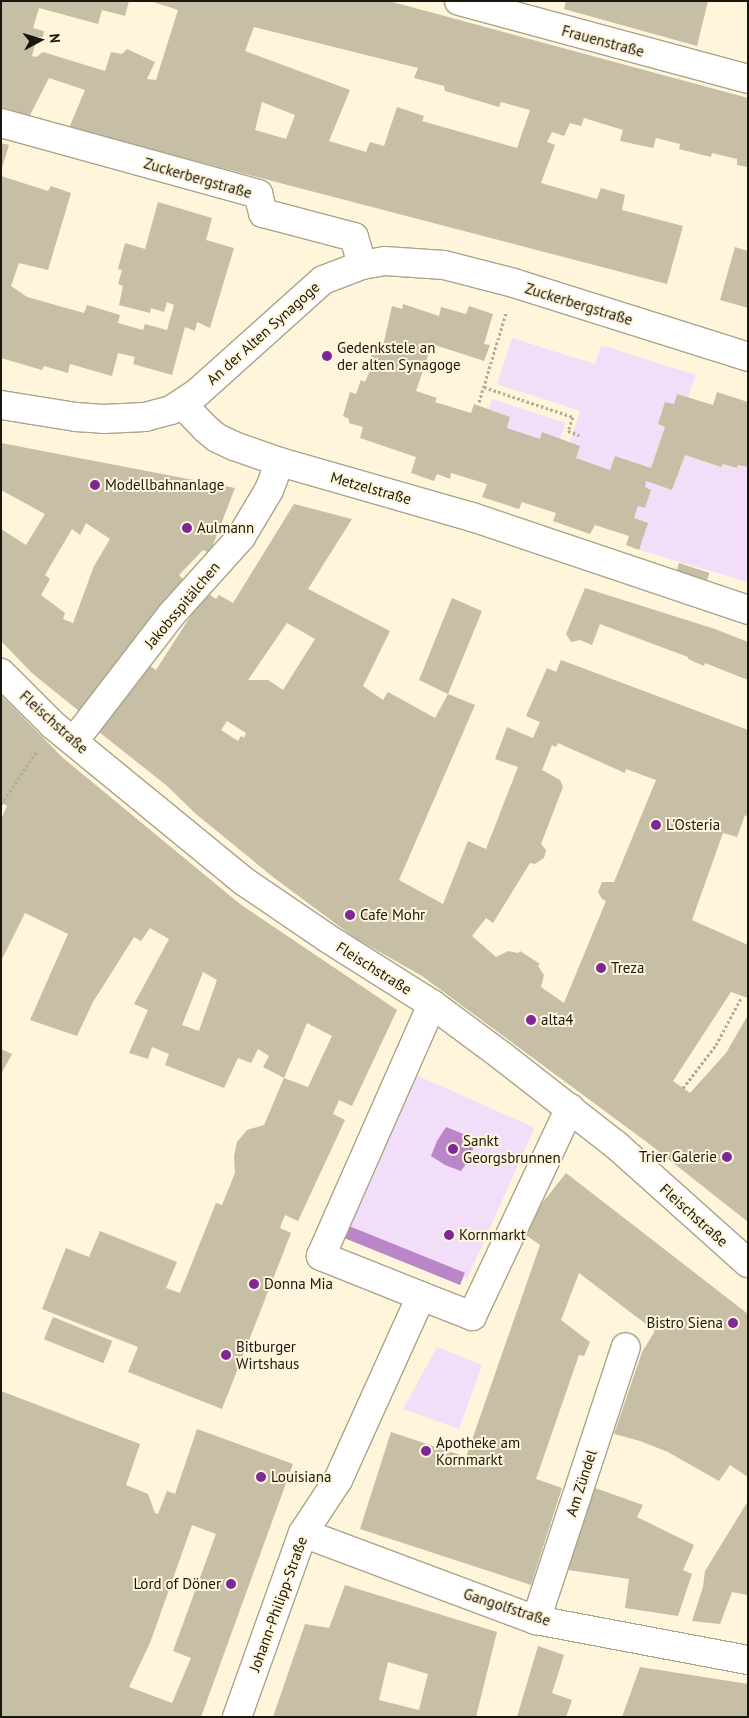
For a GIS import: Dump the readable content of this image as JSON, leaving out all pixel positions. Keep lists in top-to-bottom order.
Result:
{
  "streets": {
    "street": [
      "Frauenstraße",
      "Zuckerbergstraße",
      "An der Alten Synagoge",
      "Metzelstraße",
      "Jakobsspitälchen",
      "Fleischstraße",
      "Am Zündel",
      "Johann-Philipp-Straße",
      "Gangolfstraße"
    ]
  },
  "crossings": [
    ["Zuckerbergstraße", "An der Alten Synagoge"],
    ["An der Alten Synagoge", "Metzelstraße"],
    ["Metzelstraße", "Jakobsspitälchen"],
    ["Jakobsspitälchen", "Fleischstraße"],
    ["Am Zündel", "Gangolfstraße"],
    ["Johann-Philipp-Straße", "Gangolfstraße"]
  ],
  "places": [
    "Gedenkstele an der alten Synagoge",
    "Modellbahnanlage",
    "Aulmann",
    "L'Osteria",
    "Cafe Mohr",
    "Treza",
    "alta4",
    "Sankt Georgsbrunnen",
    "Trier Galerie",
    "Kornmarkt",
    "Donna Mia",
    "Bistro Siena",
    "Bitburger Wirtshaus",
    "Apotheke am Kornmarkt",
    "Louisiana",
    "Lord of Döner"
  ],
  "north": "right"
}
